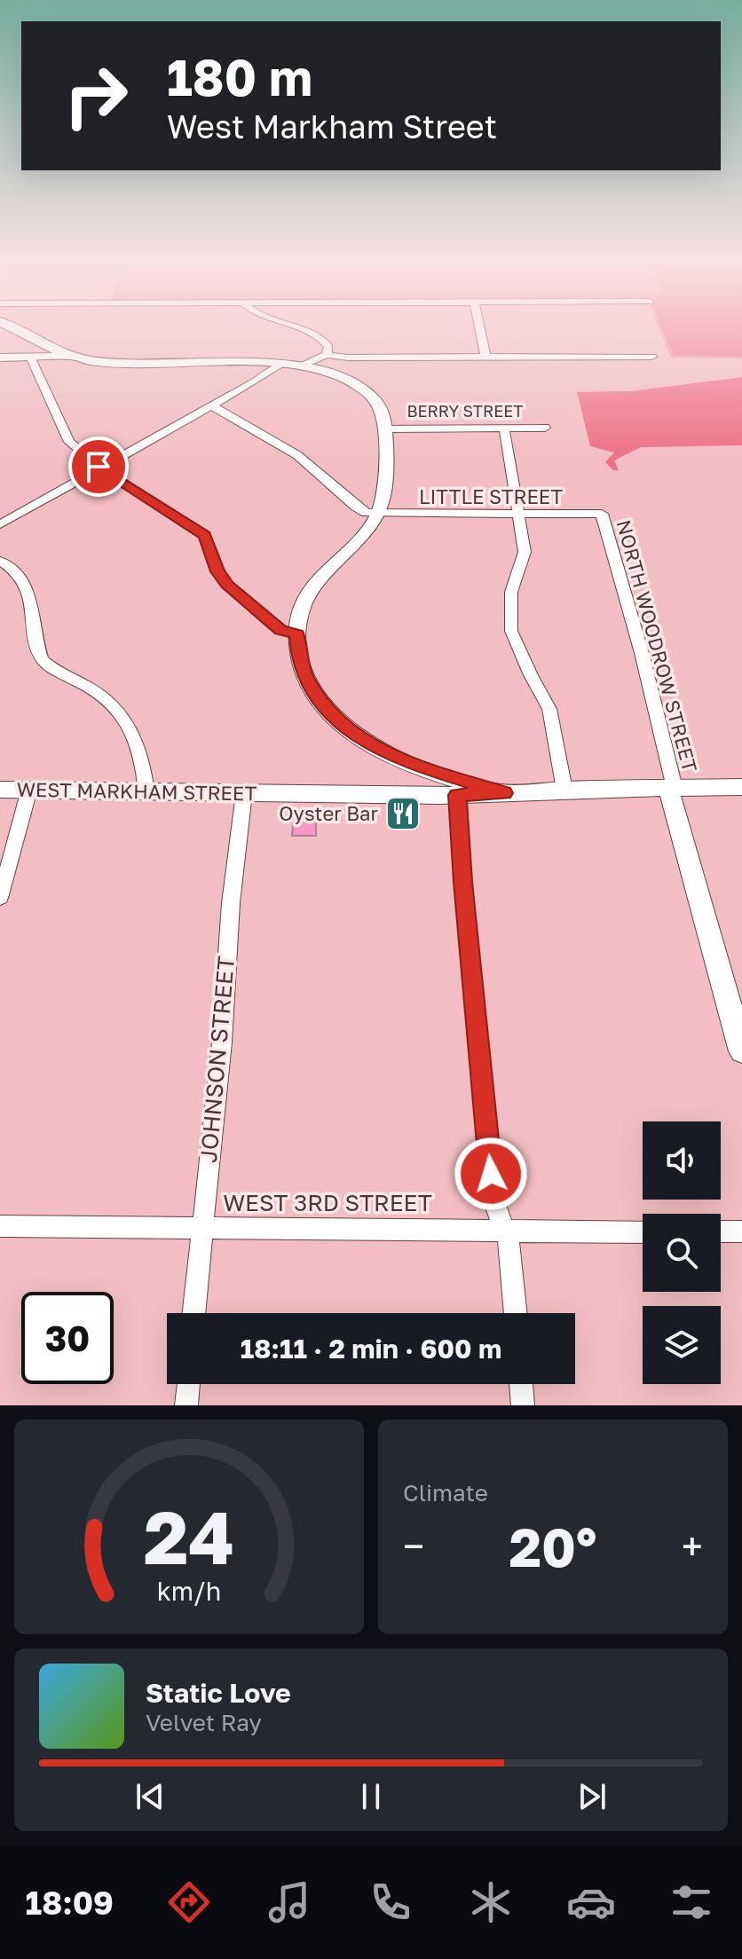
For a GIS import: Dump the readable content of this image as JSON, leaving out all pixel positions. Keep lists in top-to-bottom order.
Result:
{
  "streets": {
    "street": [
      "BERRY STREET",
      "LITTLE STREET",
      "NORTH WOODROW STREET",
      "WEST MARKHAM STREET",
      "JOHNSON STREET",
      "WEST 3RD STREET"
    ]
  },
  "crossings": [
    ["LITTLE STREET", "NORTH WOODROW STREET"],
    ["NORTH WOODROW STREET", "WEST MARKHAM STREET"],
    ["WEST MARKHAM STREET", "JOHNSON STREET"],
    ["JOHNSON STREET", "WEST 3RD STREET"]
  ],
  "places": {
    "restaurant": ["Oyster Bar"]
  },
  "page": {
    "turn": ["180 m", "West Markham Street"],
    "limit": "30",
    "trip": "18:11 · 2 min · 600 m",
    "tile": "Climate",
    "heat": ["−", "20°", "+"],
    "song": ["Static Love", "Velvet Ray"],
    "tabs": "18:09",
    "gauge": ["24", "km/h"]
  }
}
